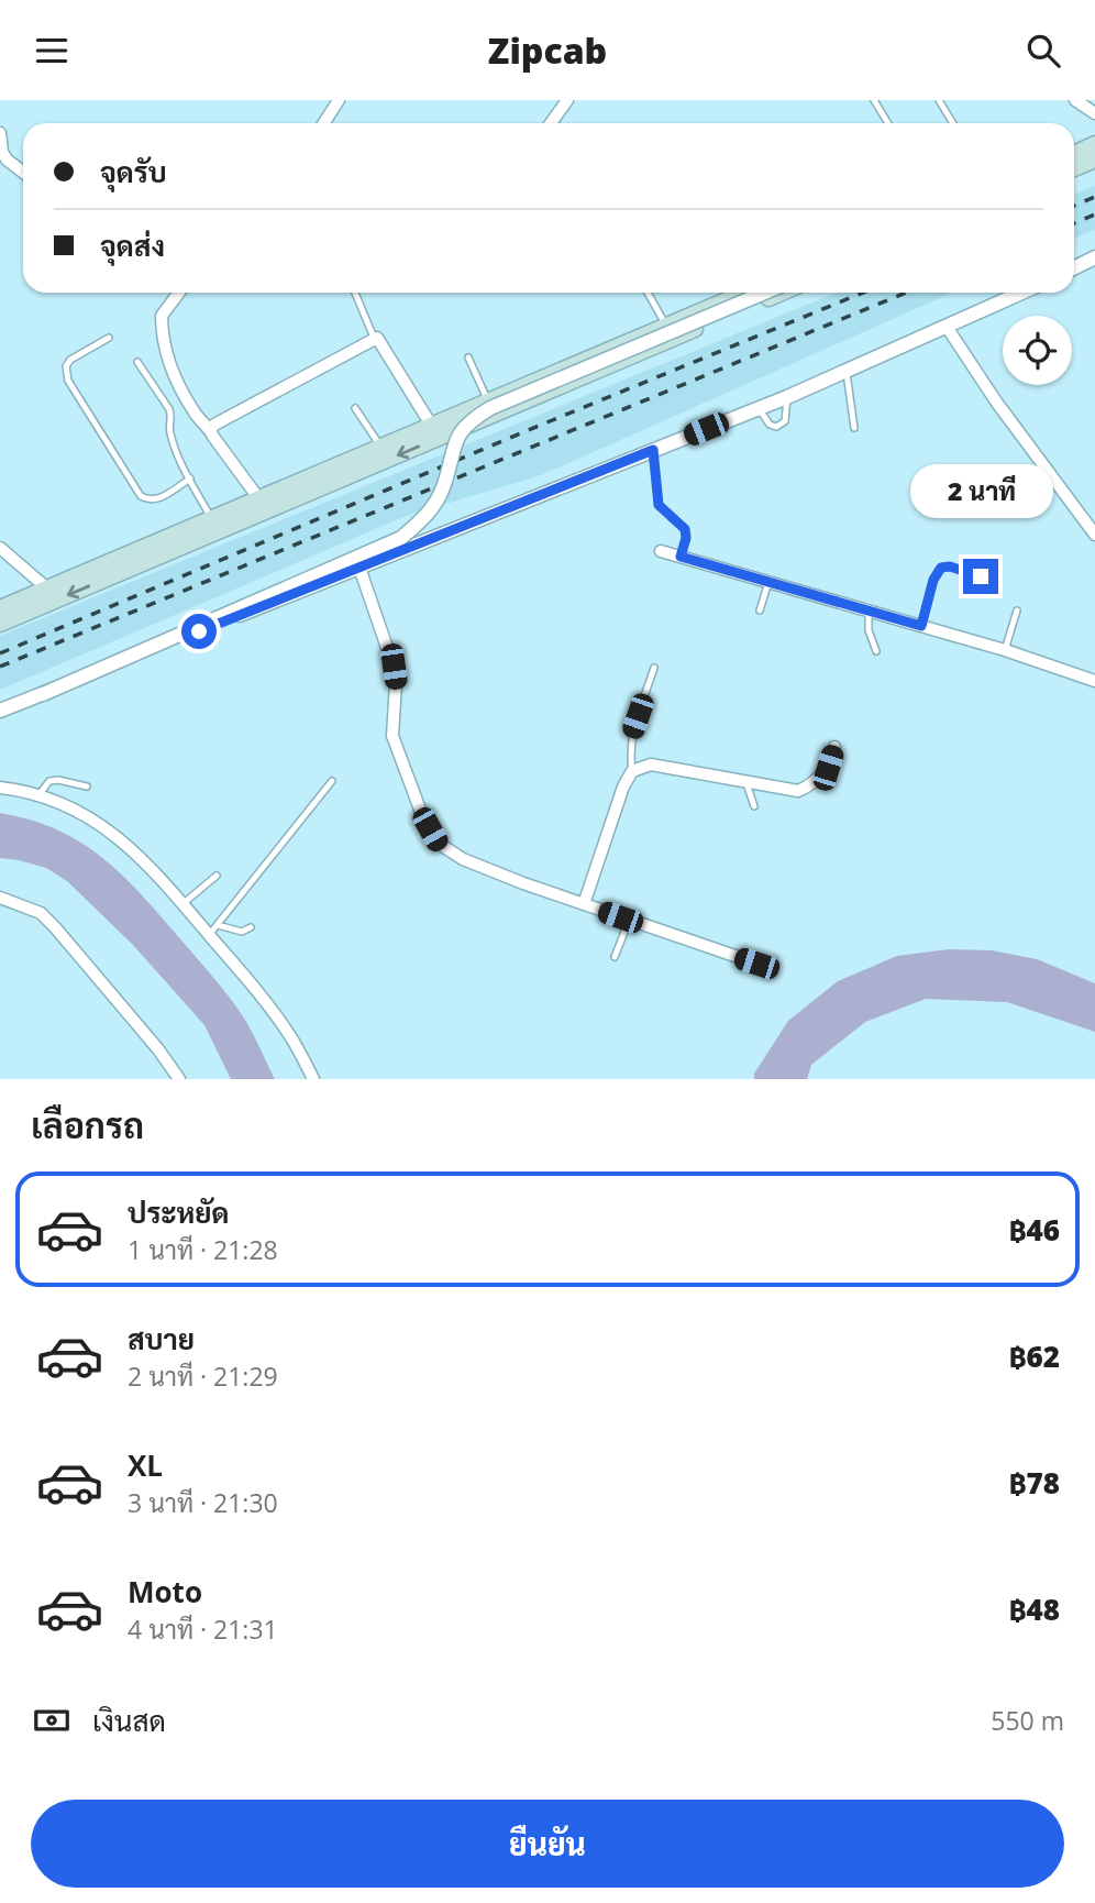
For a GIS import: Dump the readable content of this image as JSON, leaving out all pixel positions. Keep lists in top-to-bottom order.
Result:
{
  "page": {
    "header": "Zipcab",
    "banner": ["จุดรับ", "จุดส่ง"],
    "bubble": "2 นาที",
    "heading": "เลือกรถ",
    "list": [
      {
        "name": "ประหยัด",
        "note": "1 นาที · 21:28",
        "value": "฿46"
      },
      {
        "name": "สบาย",
        "note": "2 นาที · 21:29",
        "value": "฿62"
      },
      {
        "name": "XL",
        "note": "3 นาที · 21:30",
        "value": "฿78"
      },
      {
        "name": "Moto",
        "note": "4 นาที · 21:31",
        "value": "฿48"
      }
    ],
    "pay": ["เงินสด", "550 m"],
    "buttons": "ยืนยัน"
  }
}
